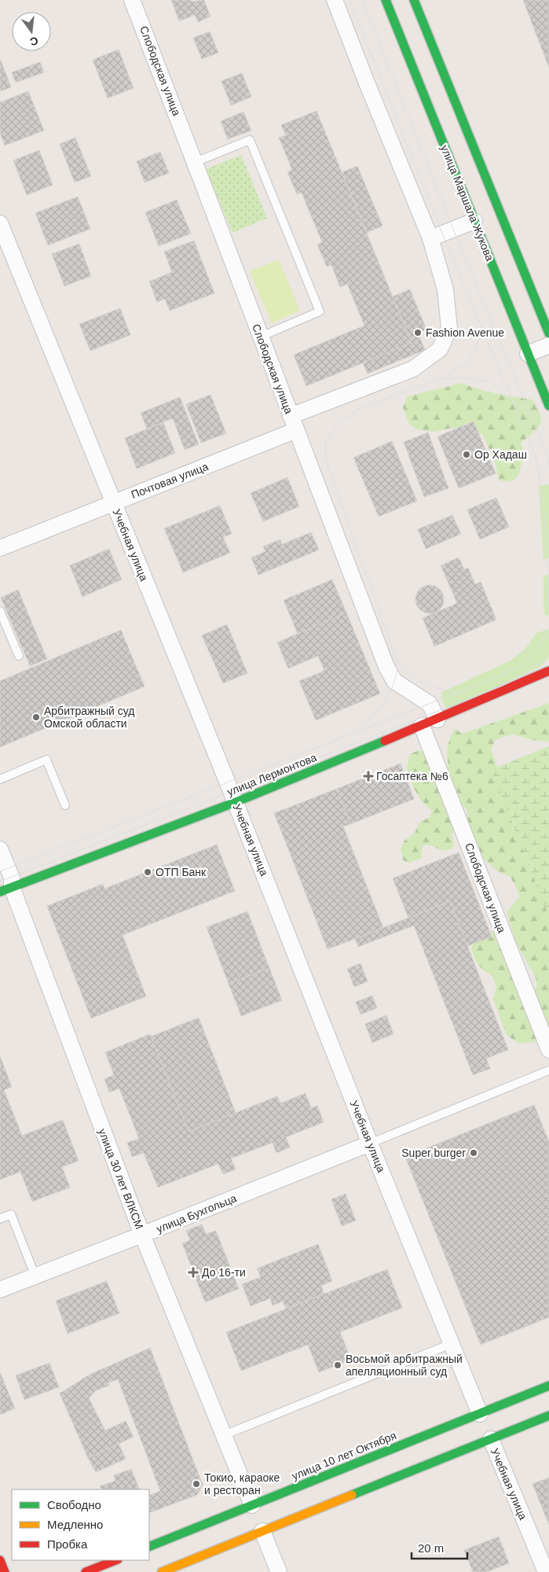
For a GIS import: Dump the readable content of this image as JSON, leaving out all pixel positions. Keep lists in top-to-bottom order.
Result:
{
  "streets": {
    "main road": ["улица Маршала Жукова", "улица Лермонтова", "улица 10 лет Октября"],
    "street": [
      "Слободская улица",
      "Почтовая улица",
      "Учебная улица",
      "улица 30 лет ВЛКСМ",
      "улица Бухгольца"
    ]
  },
  "crossings": [
    ["Слободская улица", "Почтовая улица"],
    ["Слободская улица", "улица Лермонтова"],
    ["Почтовая улица", "Учебная улица"],
    ["Учебная улица", "улица Лермонтова"],
    ["Учебная улица", "улица Бухгольца"],
    ["Учебная улица", "улица 10 лет Октября"],
    ["улица Лермонтова", "улица 30 лет ВЛКСМ"],
    ["улица 30 лет ВЛКСМ", "улица Бухгольца"],
    ["улица 30 лет ВЛКСМ", "улица 10 лет Октября"]
  ],
  "places": {
    "other": [
      "Fashion Avenue",
      "Ор Хадаш",
      "Арбитражный суд Омской области",
      "ОТП Банк",
      "Super burger",
      "Восьмой арбитражный апелляционный суд",
      "Токио, караоке и ресторан"
    ],
    "health": ["Госаптека №6", "До 16-ти"]
  },
  "legend": ["Свободно", "Медленно", "Пробка"],
  "scale_bar": "20 m",
  "north": "bottom"
}
